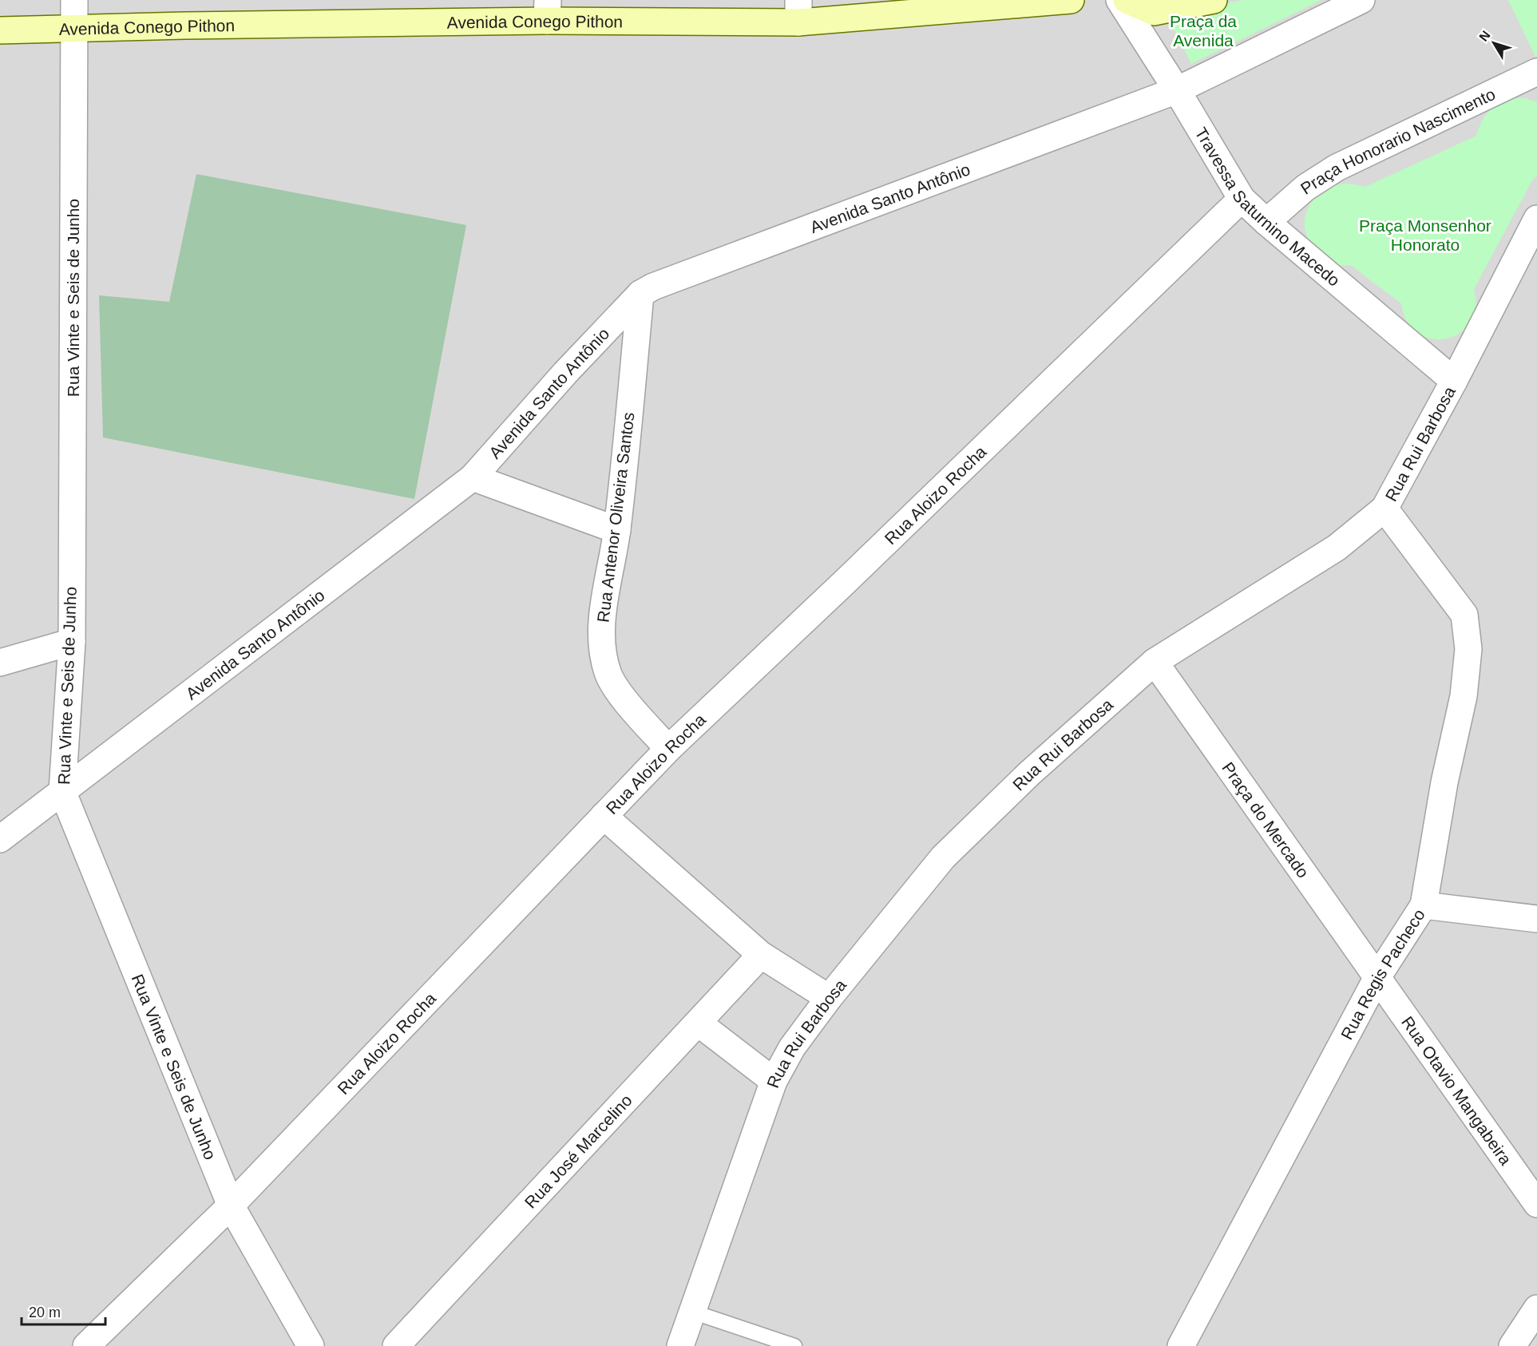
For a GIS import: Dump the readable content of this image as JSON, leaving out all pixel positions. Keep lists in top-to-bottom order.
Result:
{
  "streets": {
    "main road": ["Avenida Conego Pithon"],
    "street": [
      "Praça Honorario Nascimento",
      "Avenida Santo Antônio",
      "Travessa Saturnino Macedo",
      "Rua Vinte e Seis de Junho",
      "Rua Rui Barbosa",
      "Rua Aloizo Rocha",
      "Rua Antenor Oliveira Santos",
      "Praça do Mercado",
      "Rua Regis Pacheco",
      "Rua Otavio Mangabeira",
      "Rua José Marcelino"
    ]
  },
  "crossings": [
    ["Avenida Conego Pithon", "Rua Vinte e Seis de Junho"],
    ["Praça Honorario Nascimento", "Travessa Saturnino Macedo"],
    ["Avenida Santo Antônio", "Travessa Saturnino Macedo"],
    ["Avenida Santo Antônio", "Rua Vinte e Seis de Junho"],
    ["Avenida Santo Antônio", "Rua Antenor Oliveira Santos"],
    ["Travessa Saturnino Macedo", "Rua Rui Barbosa"],
    ["Travessa Saturnino Macedo", "Rua Aloizo Rocha"],
    ["Rua Vinte e Seis de Junho", "Rua Aloizo Rocha"],
    ["Rua Rui Barbosa", "Praça do Mercado"],
    ["Rua Rui Barbosa", "Rua Regis Pacheco"],
    ["Rua Aloizo Rocha", "Rua Antenor Oliveira Santos"],
    ["Praça do Mercado", "Rua Regis Pacheco"],
    ["Praça do Mercado", "Rua Otavio Mangabeira"],
    ["Rua Regis Pacheco", "Rua Otavio Mangabeira"]
  ],
  "parks": ["Praça da Avenida", "Praça Monsenhor Honorato"],
  "scale_bar": "20 m",
  "north": "top left"
}
